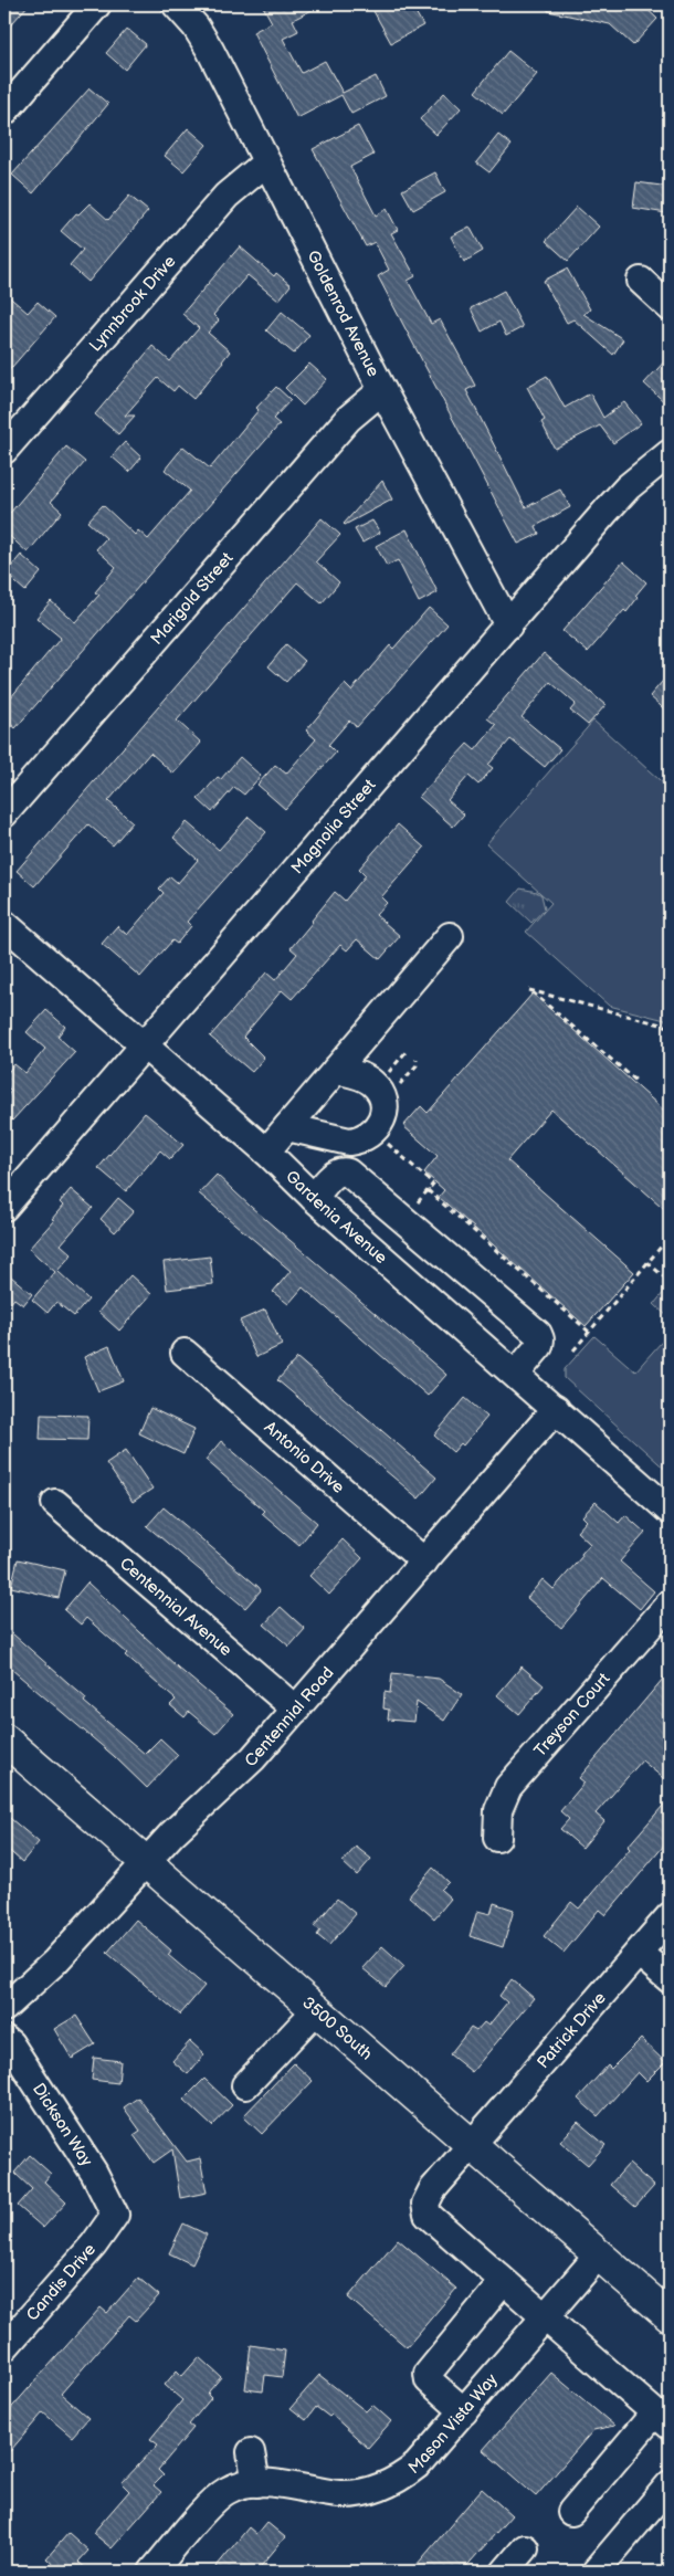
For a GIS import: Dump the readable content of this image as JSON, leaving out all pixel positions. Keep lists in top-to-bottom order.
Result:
{
  "streets": {
    "main road": ["3500 South"],
    "street": [
      "Lynnbrook Drive",
      "Goldenrod Avenue",
      "Marigold Street",
      "Magnolia Street",
      "Gardenia Avenue",
      "Antonio Drive",
      "Centennial Avenue",
      "Treyson Court",
      "Centennial Road",
      "Patrick Drive",
      "Dickson Way",
      "Candis Drive",
      "Mason Vista Way"
    ]
  },
  "crossings": [
    ["Lynnbrook Drive", "Goldenrod Avenue"],
    ["Goldenrod Avenue", "Marigold Street"],
    ["Goldenrod Avenue", "Magnolia Street"],
    ["Magnolia Street", "Gardenia Avenue"],
    ["Gardenia Avenue", "Centennial Road"],
    ["Antonio Drive", "Centennial Road"],
    ["Centennial Avenue", "Centennial Road"],
    ["Centennial Road", "3500 South"],
    ["3500 South", "Patrick Drive"],
    ["3500 South", "Mason Vista Way"],
    ["Dickson Way", "Candis Drive"]
  ]
}
